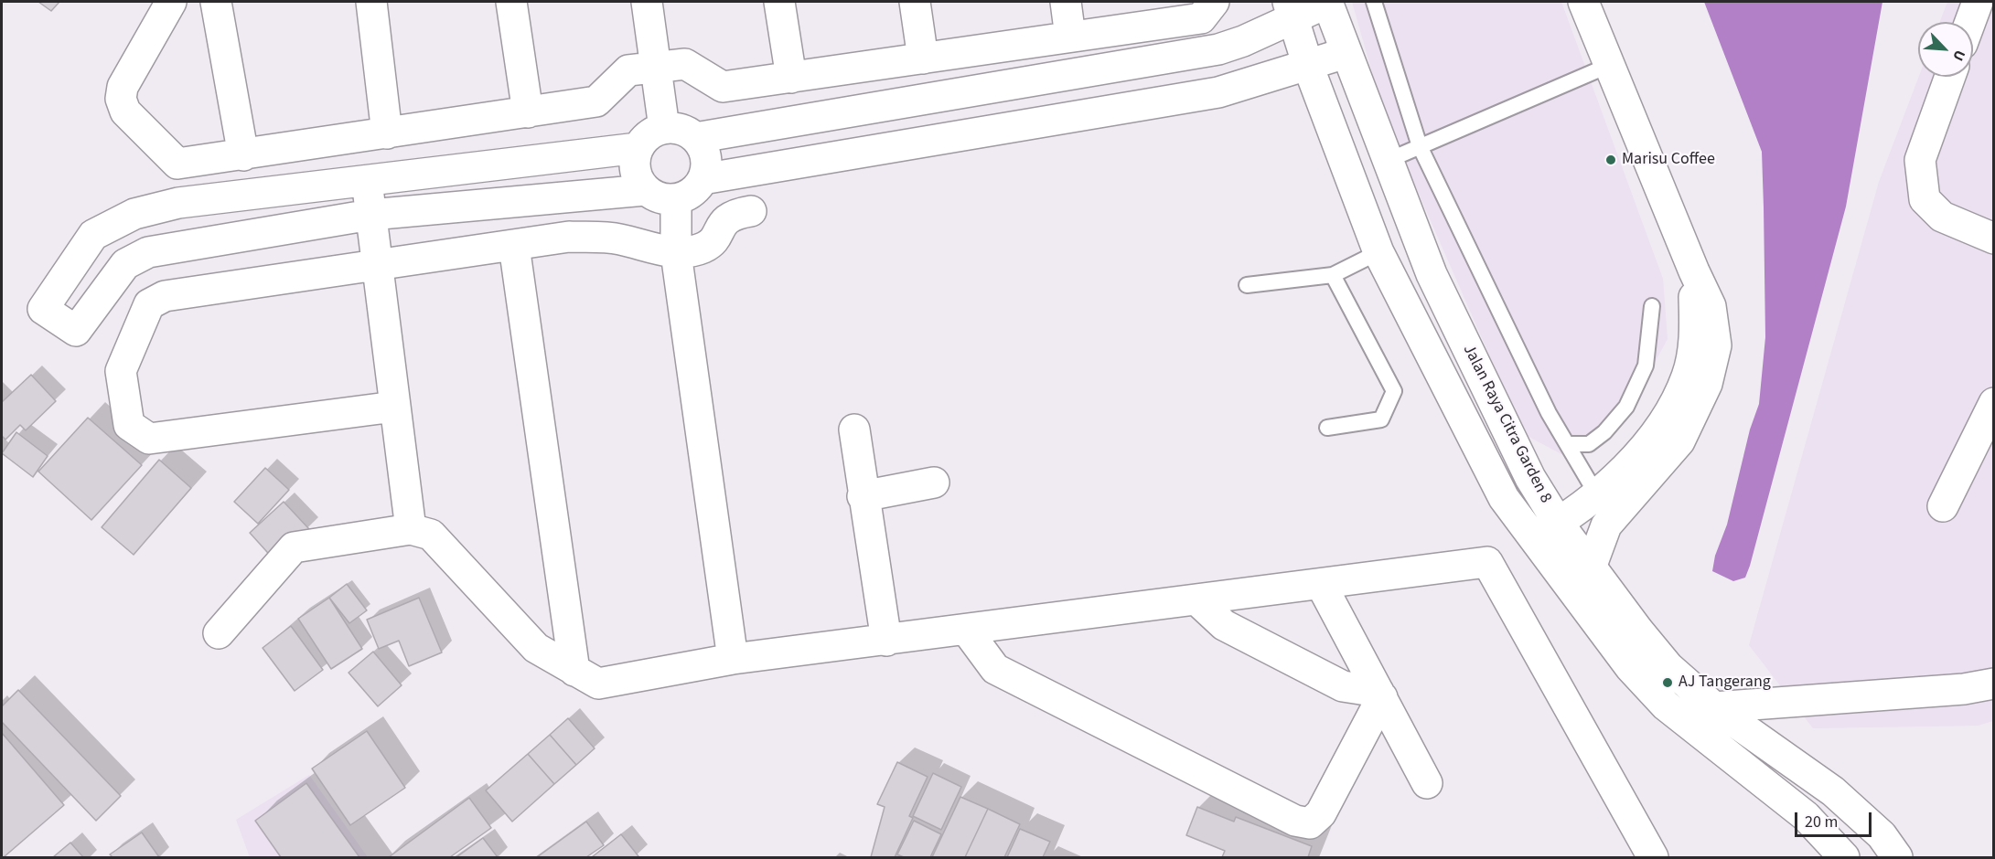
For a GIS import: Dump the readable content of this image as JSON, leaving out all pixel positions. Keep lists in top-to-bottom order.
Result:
{
  "streets": {
    "street": ["Jalan Raya Citra Garden 8"]
  },
  "places": ["Marisu Coffee", "AJ Tangerang"],
  "scale_bar": "20 m",
  "north": "bottom right"
}
